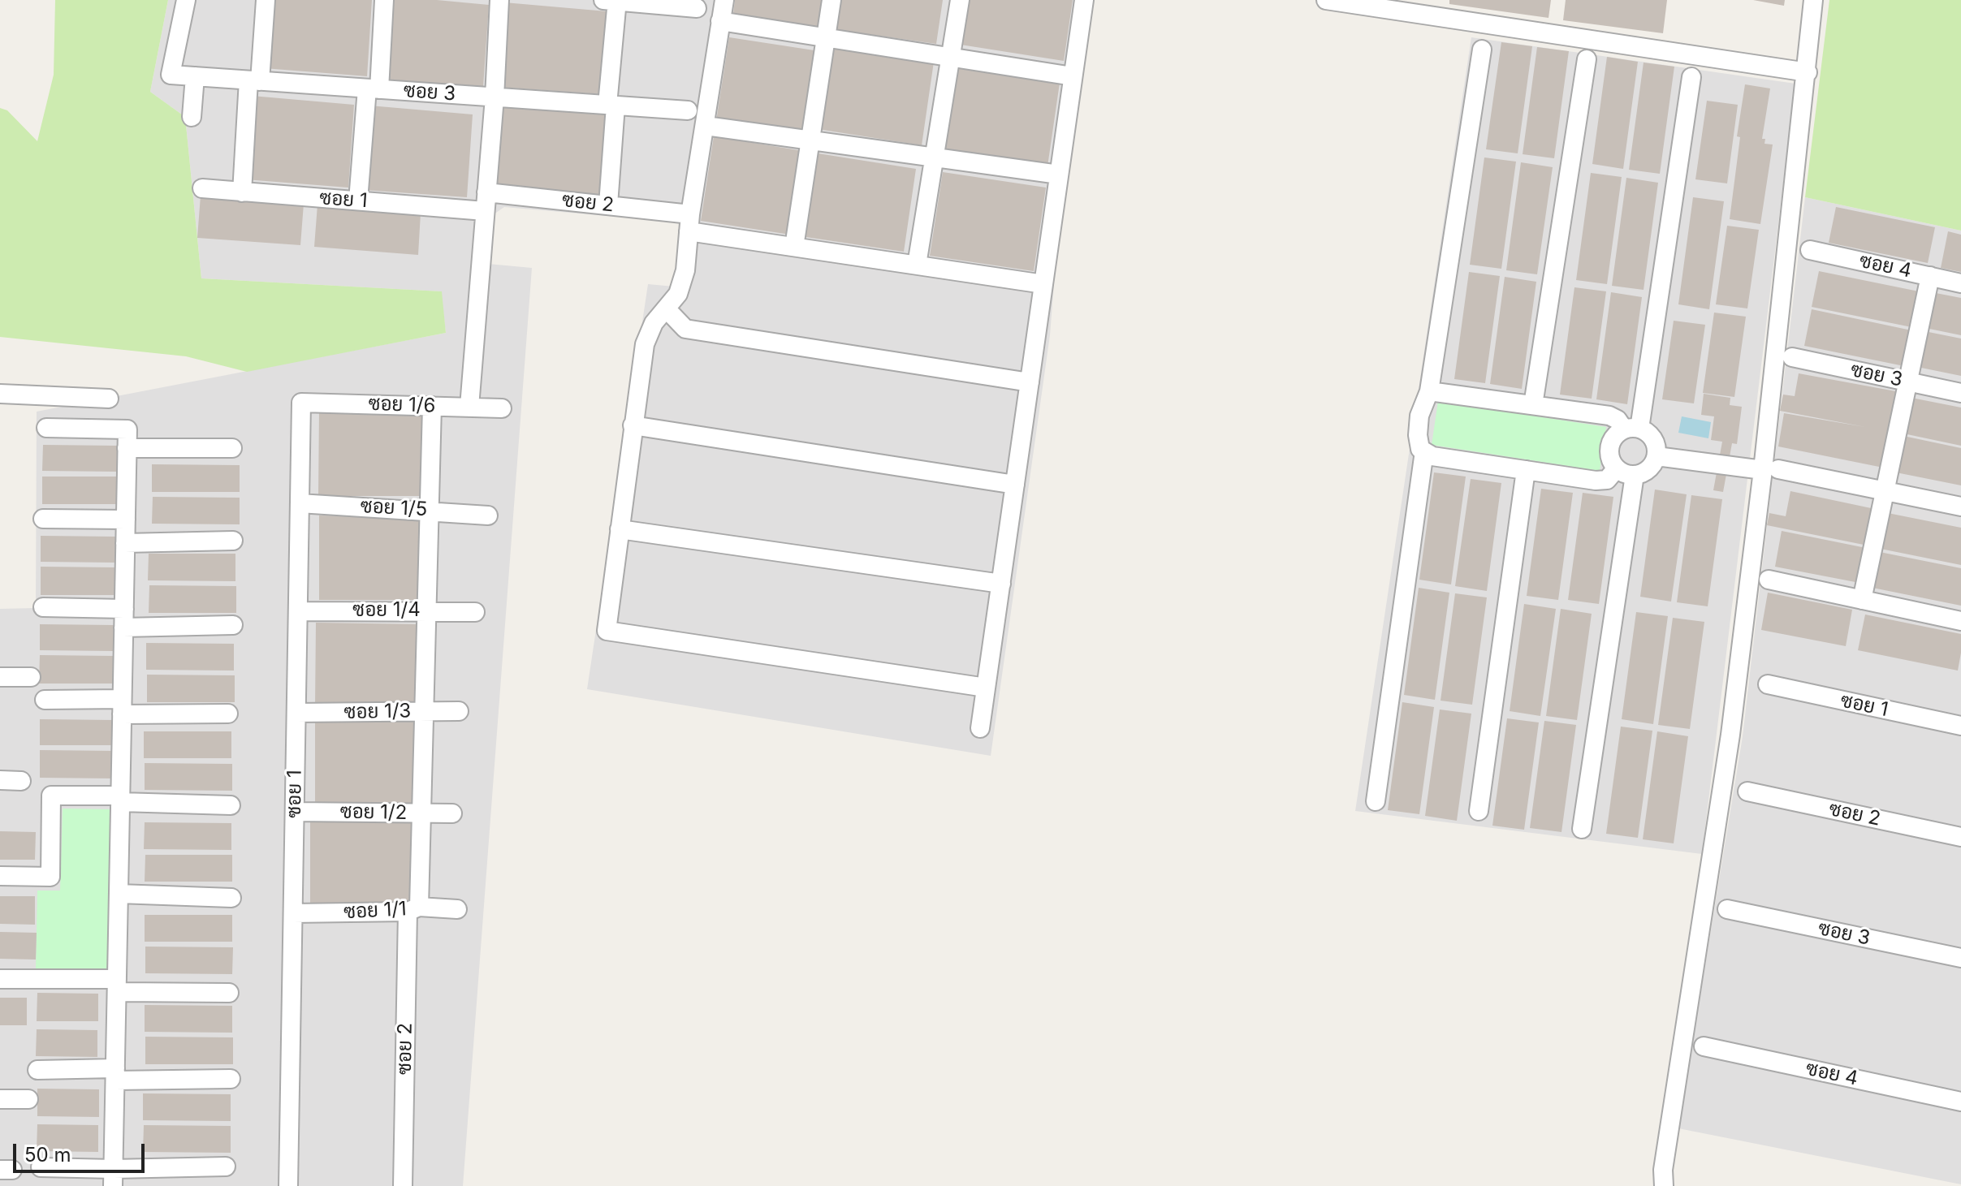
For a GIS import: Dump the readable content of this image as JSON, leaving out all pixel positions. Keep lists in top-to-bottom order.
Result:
{
  "streets": {
    "street": [
      "ซอย 3",
      "ซอย 1",
      "ซอย 2",
      "ซอย 4",
      "ซอย 1/6",
      "ซอย 1/5",
      "ซอย 1/4",
      "ซอย 1/3",
      "ซอย 1/2",
      "ซอย 1/1"
    ]
  },
  "crossings": [
    ["ซอย 1", "ซอย 2"],
    ["ซอย 1", "ซอย 1/6"],
    ["ซอย 1", "ซอย 1/5"],
    ["ซอย 1", "ซอย 1/4"],
    ["ซอย 1", "ซอย 1/3"],
    ["ซอย 1", "ซอย 1/2"],
    ["ซอย 1", "ซอย 1/1"],
    ["ซอย 2", "ซอย 1/6"],
    ["ซอย 2", "ซอย 1/5"],
    ["ซอย 2", "ซอย 1/4"],
    ["ซอย 2", "ซอย 1/3"],
    ["ซอย 2", "ซอย 1/2"],
    ["ซอย 2", "ซอย 1/1"]
  ],
  "scale_bar": "50 m"
}
